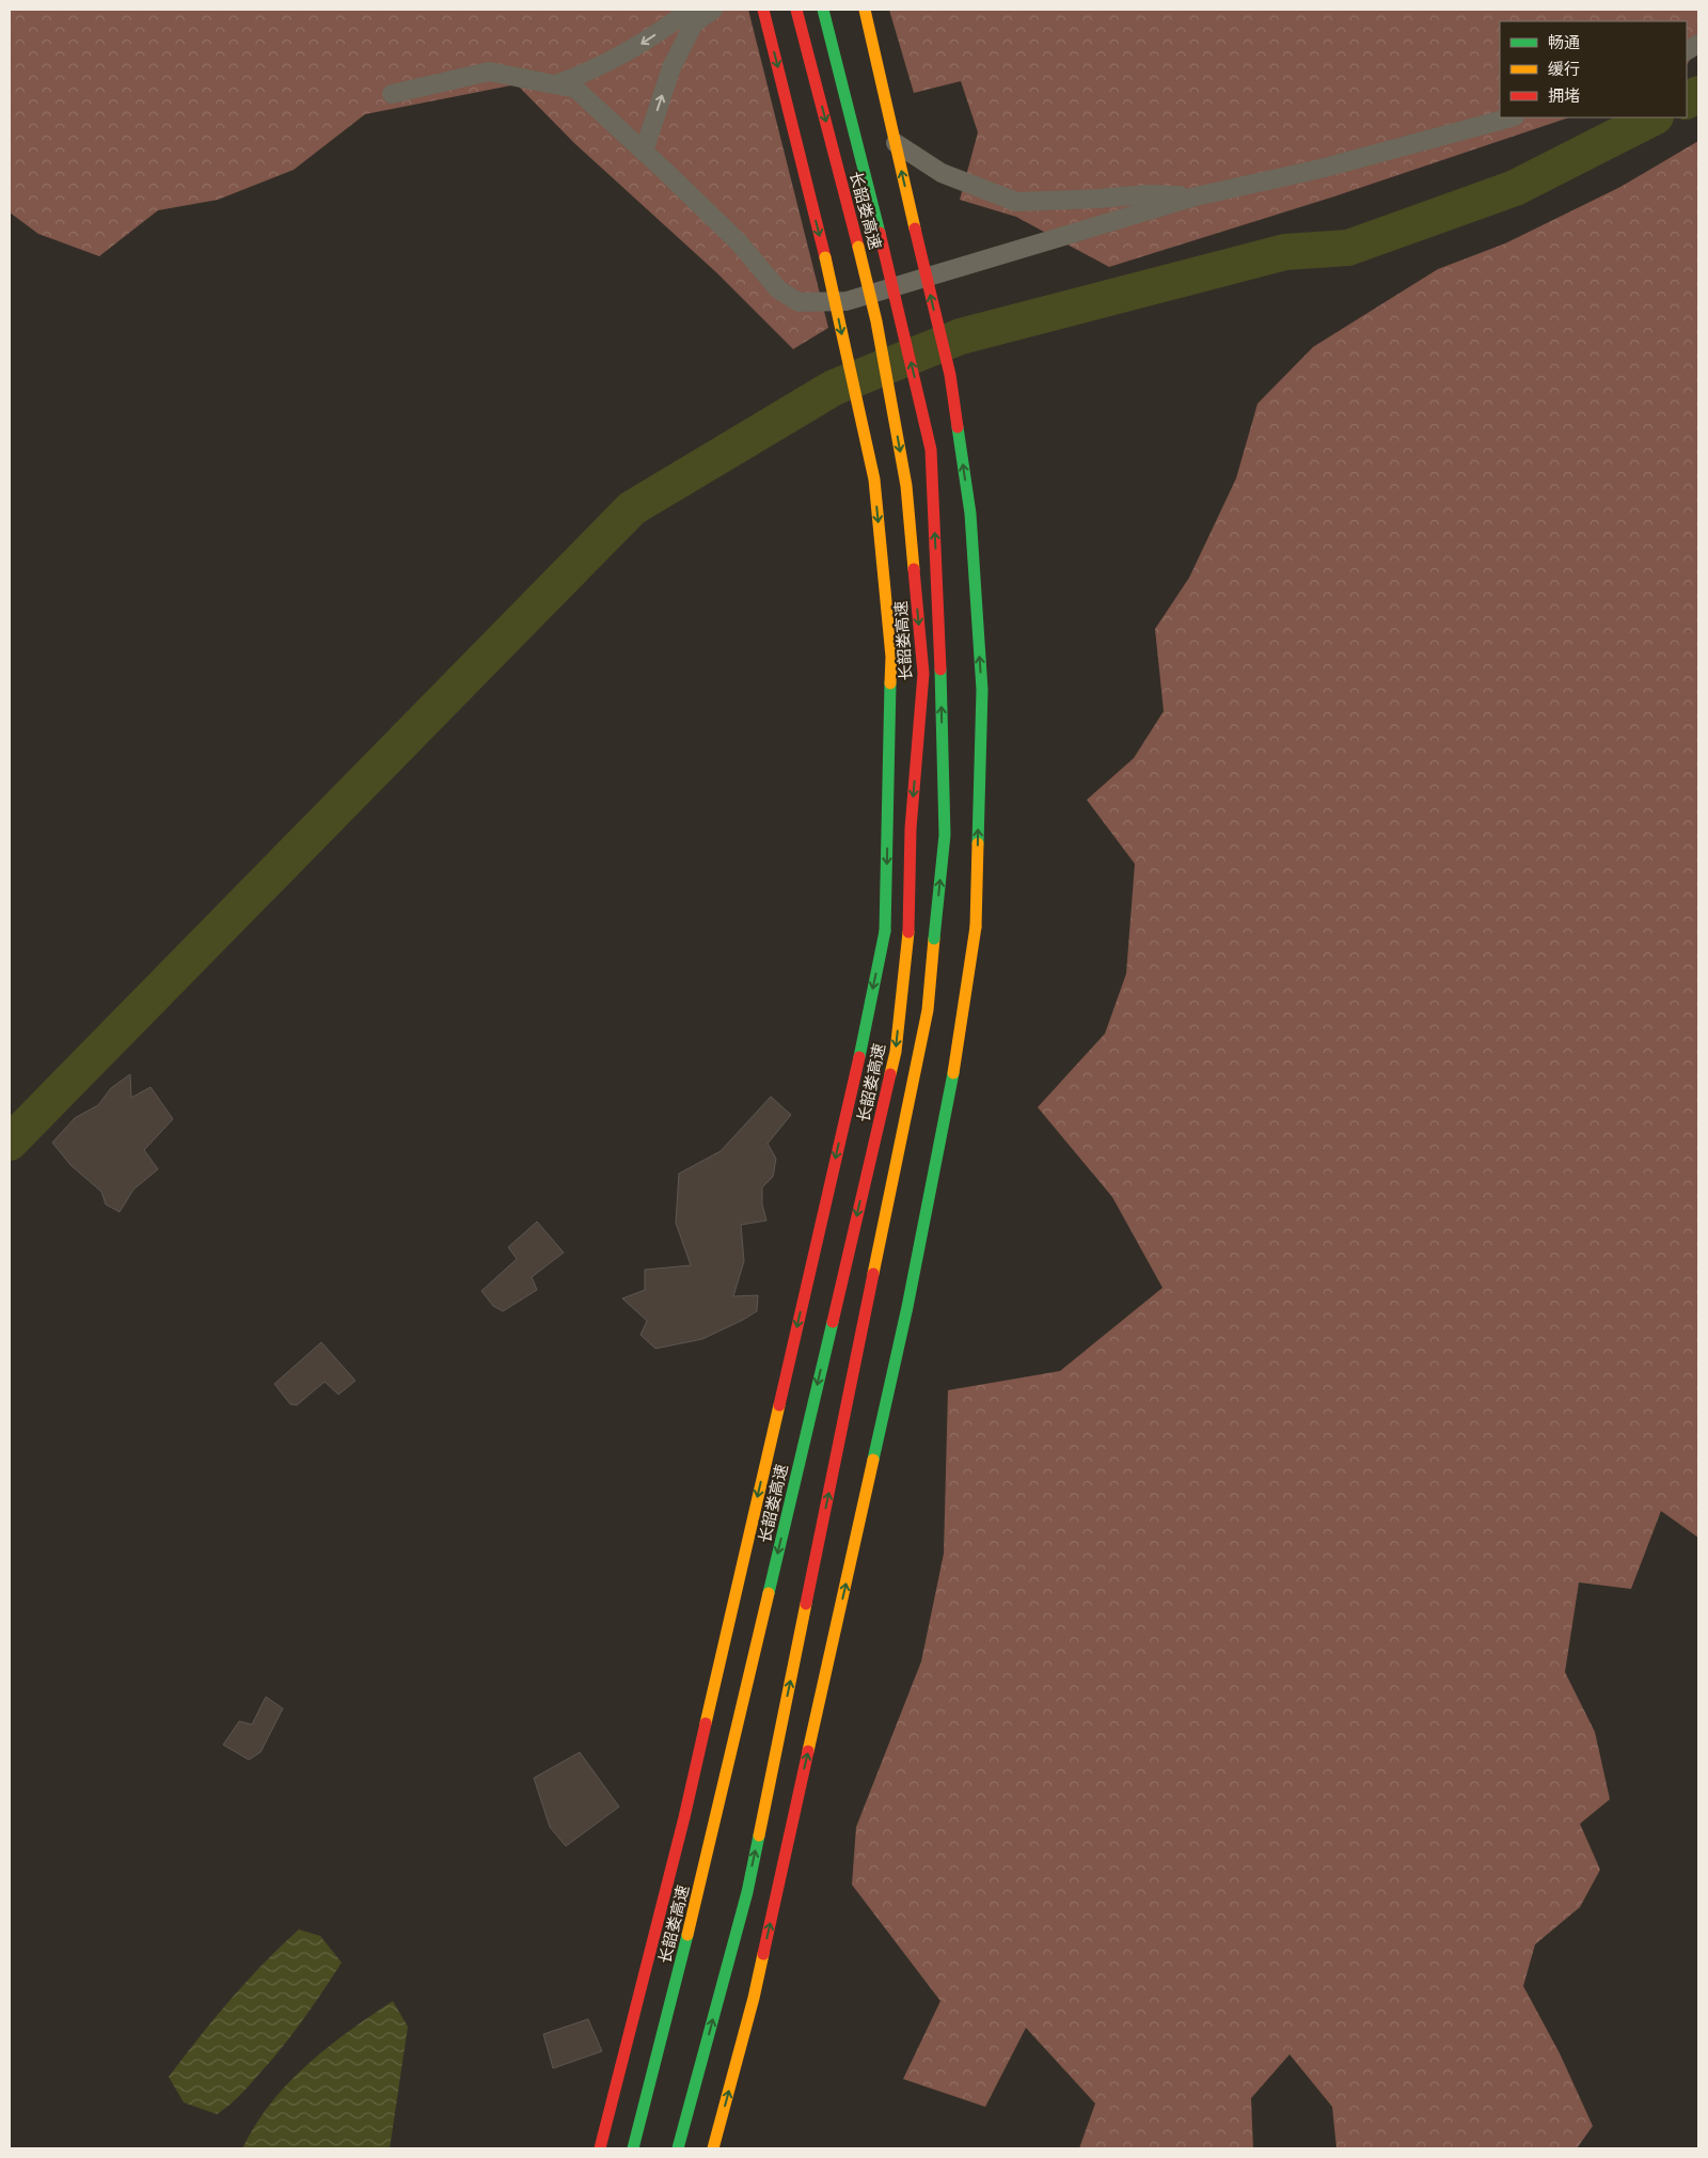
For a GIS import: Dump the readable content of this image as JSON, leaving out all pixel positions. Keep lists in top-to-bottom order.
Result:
{
  "streets": {
    "highway": ["长韶娄高速"]
  },
  "legend": ["畅通", "缓行", "拥堵"]
}
